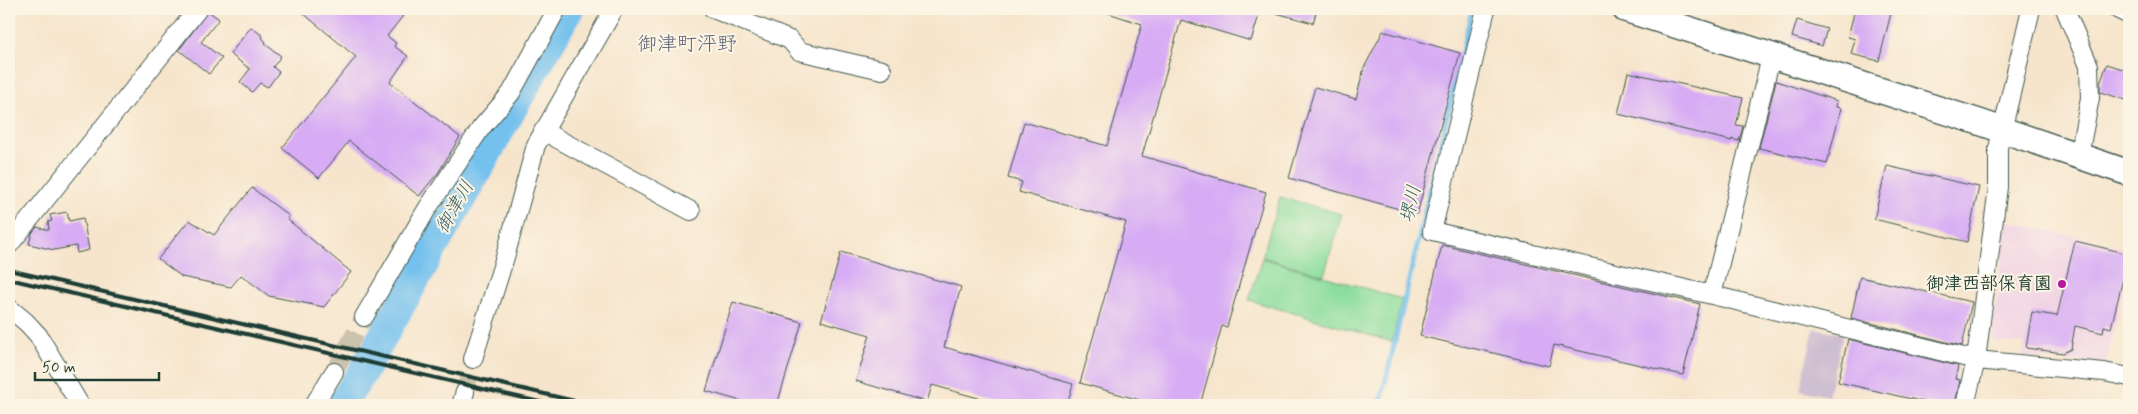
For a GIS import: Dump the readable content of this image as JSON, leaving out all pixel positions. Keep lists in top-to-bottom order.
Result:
{
  "districts": ["御津町泙野"],
  "water": ["堺川", "御津川"],
  "places": ["御津西部保育園"],
  "scale_bar": "50 m"
}
